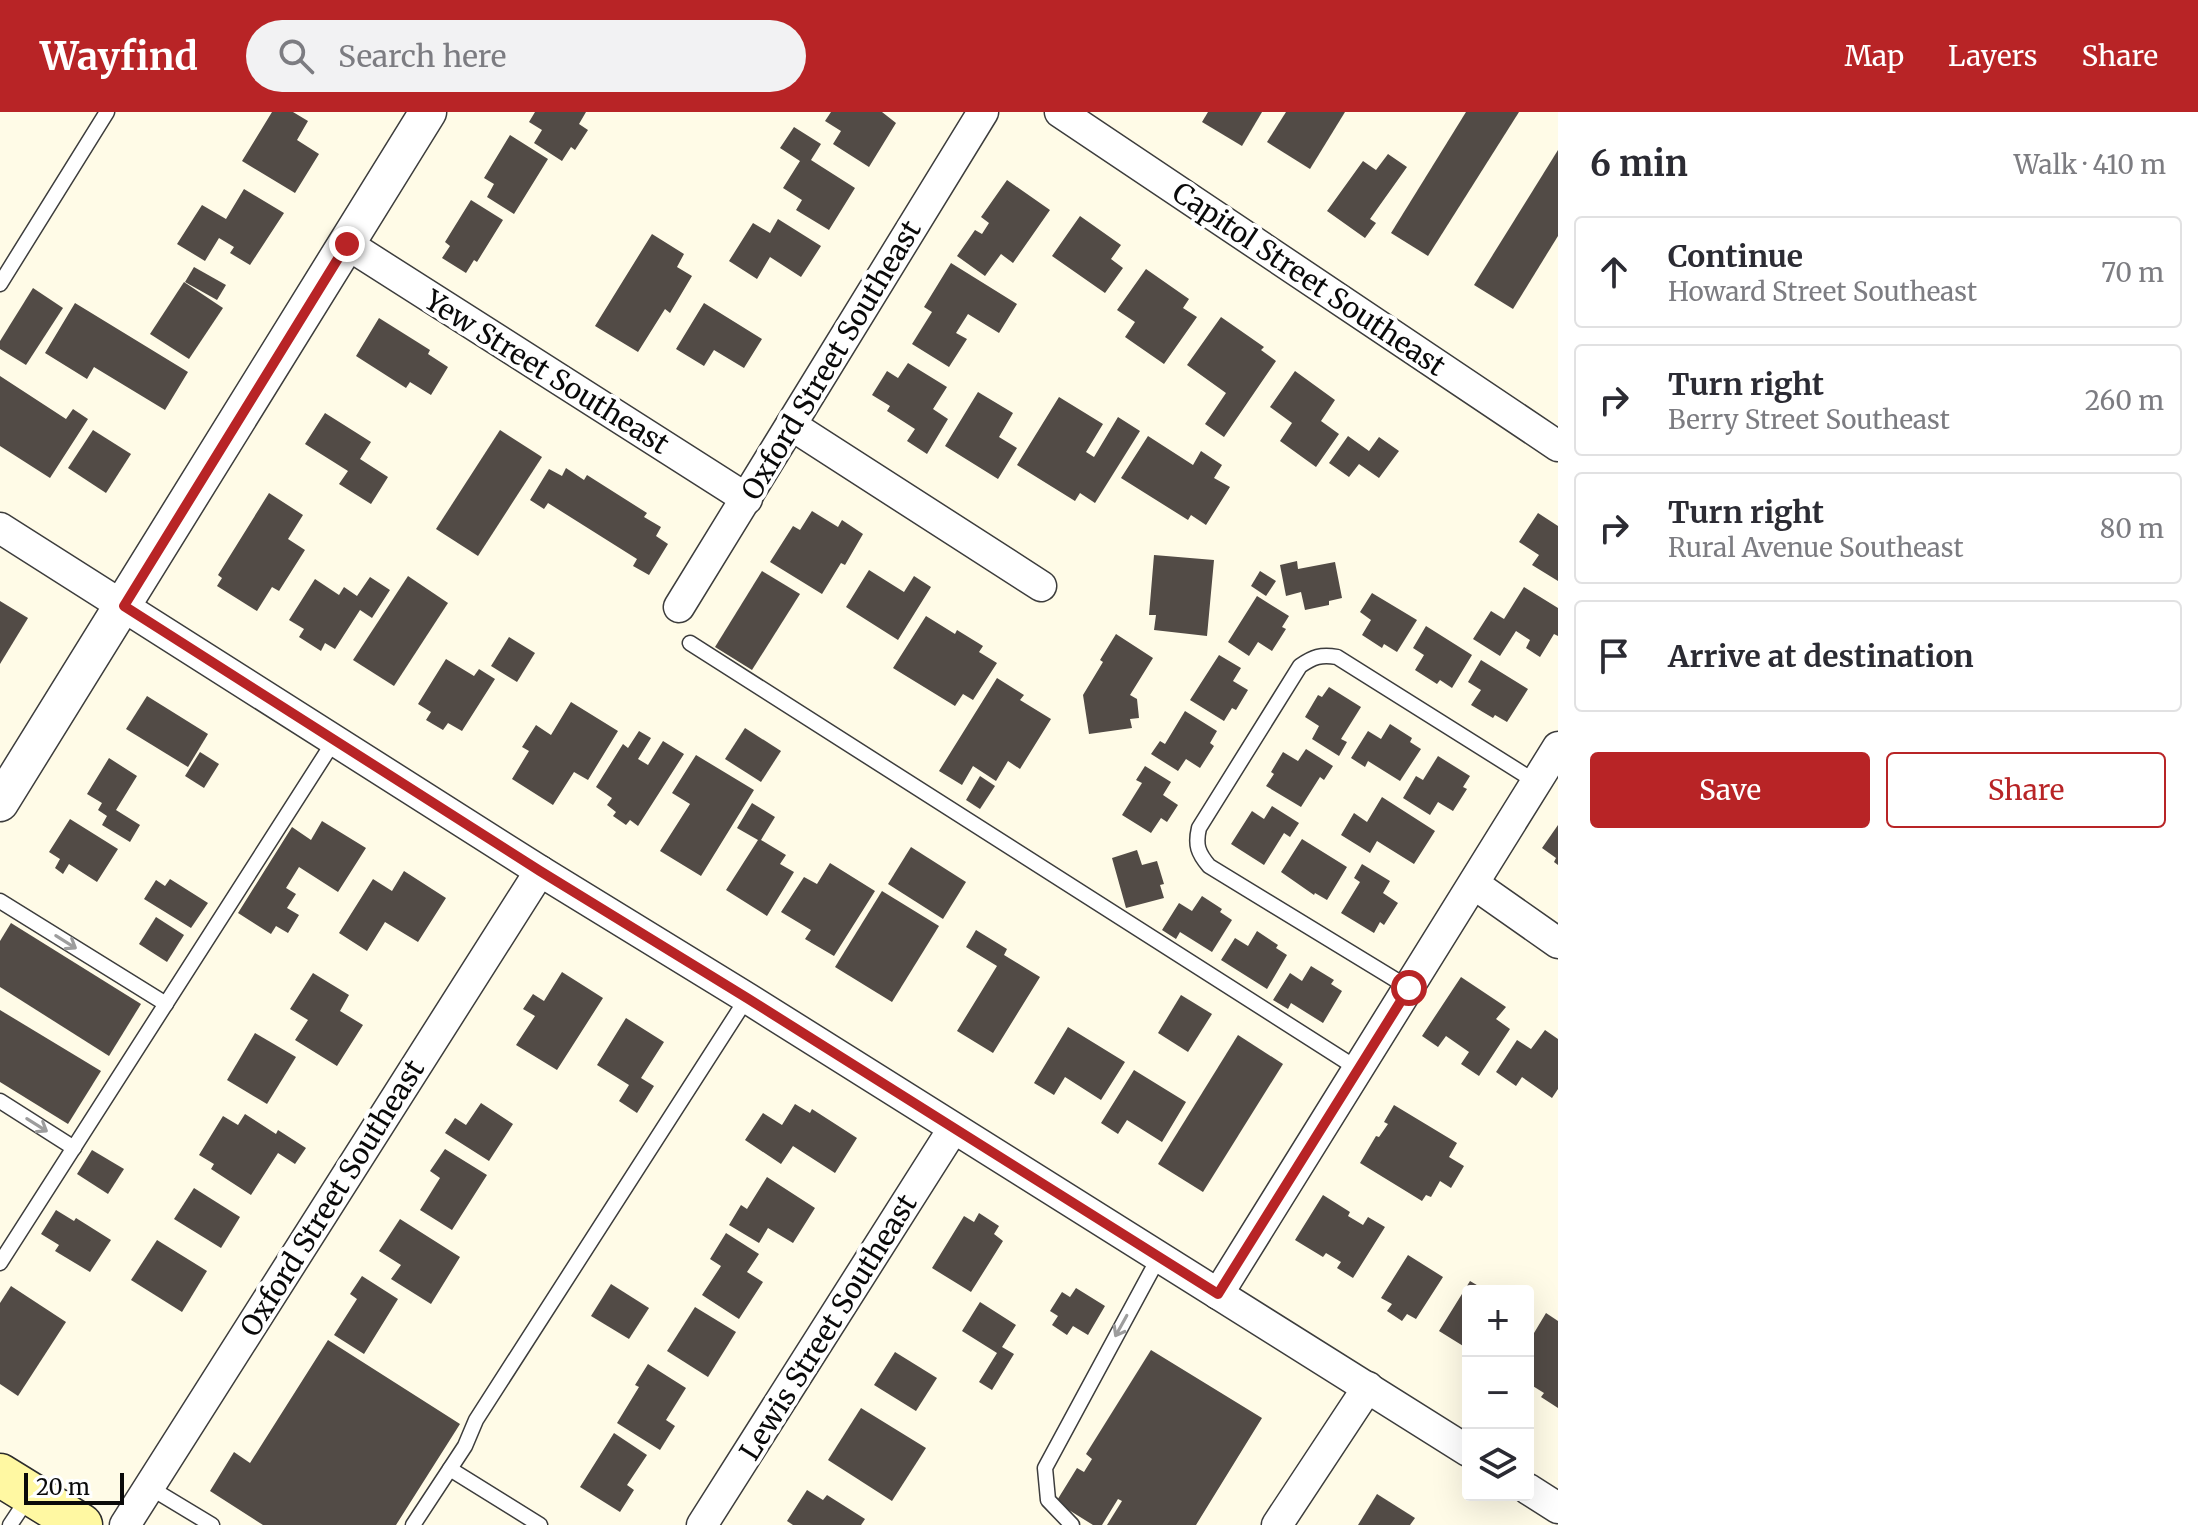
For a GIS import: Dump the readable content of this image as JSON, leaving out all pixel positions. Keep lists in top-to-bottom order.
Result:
{
  "streets": {
    "street": [
      "Capitol Street Southeast",
      "Oxford Street Southeast",
      "Yew Street Southeast",
      "Lewis Street Southeast"
    ]
  },
  "crossings": [
    ["Oxford Street Southeast", "Yew Street Southeast"]
  ],
  "scale_bar": "20 m",
  "page": {
    "header": "Wayfind",
    "search": "Search here",
    "nav": ["Map", "Layers", "Share"],
    "heading": ["6 min", "Walk · 410 m"],
    "list": [
      ["Continue", "Howard Street Southeast", "70 m"],
      ["Turn right", "Berry Street Southeast", "260 m"],
      ["Turn right", "Rural Avenue Southeast", "80 m"],
      "Arrive at destination"
    ],
    "buttons": ["Save", "Share"],
    "map_buttons": ["+", "−"],
    "scale": "20 m"
  }
}
